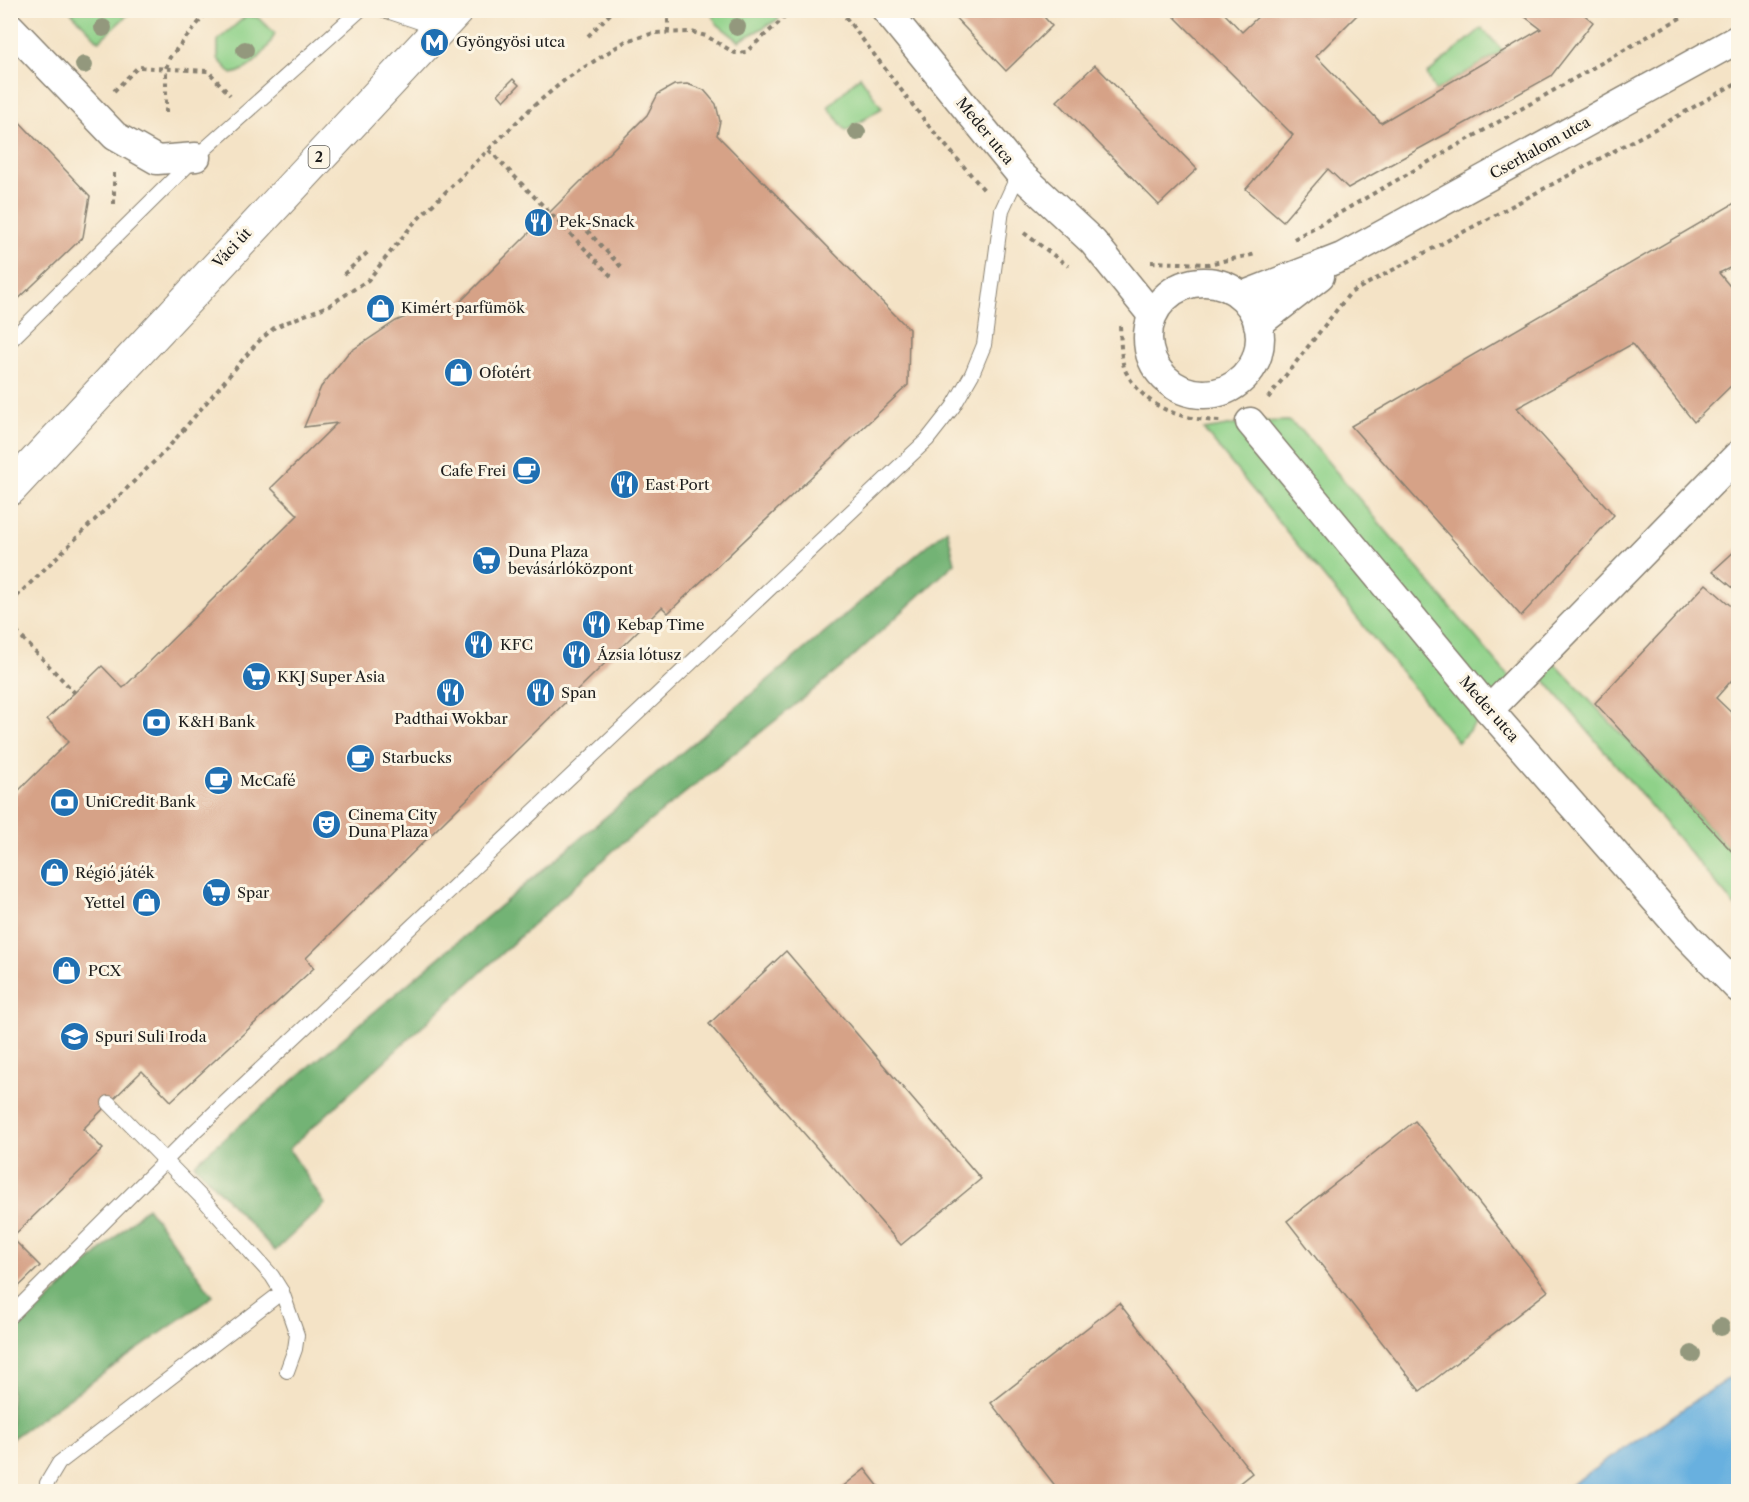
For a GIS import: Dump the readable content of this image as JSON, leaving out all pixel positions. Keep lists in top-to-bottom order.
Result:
{
  "streets": {
    "main road": ["2", "Váci út"],
    "street": ["Meder utca", "Cserhalom utca"]
  },
  "crossings": [
    ["Meder utca", "Cserhalom utca"]
  ],
  "places": {
    "metro station": ["Gyöngyösi utca"],
    "restaurant": [
      "Pek-Snack",
      "East Port",
      "Kebap Time",
      "KFC",
      "Ázsia lótusz",
      "Padthai Wokbar",
      "Span"
    ],
    "shop": [
      "Kimért parfümök",
      "Ofotért",
      "Régió játék",
      "Yettel",
      "PCX"
    ],
    "cafe": ["Cafe Frei", "Starbucks", "McCafé"],
    "supermarket": ["Duna Plaza bevásárlóközpont", "KKJ Super Asia", "Spar"],
    "bank": ["K&H Bank", "UniCredit Bank"],
    "theatre": ["Cinema City Duna Plaza"],
    "school or university": ["Spuri Suli Iroda"]
  }
}
